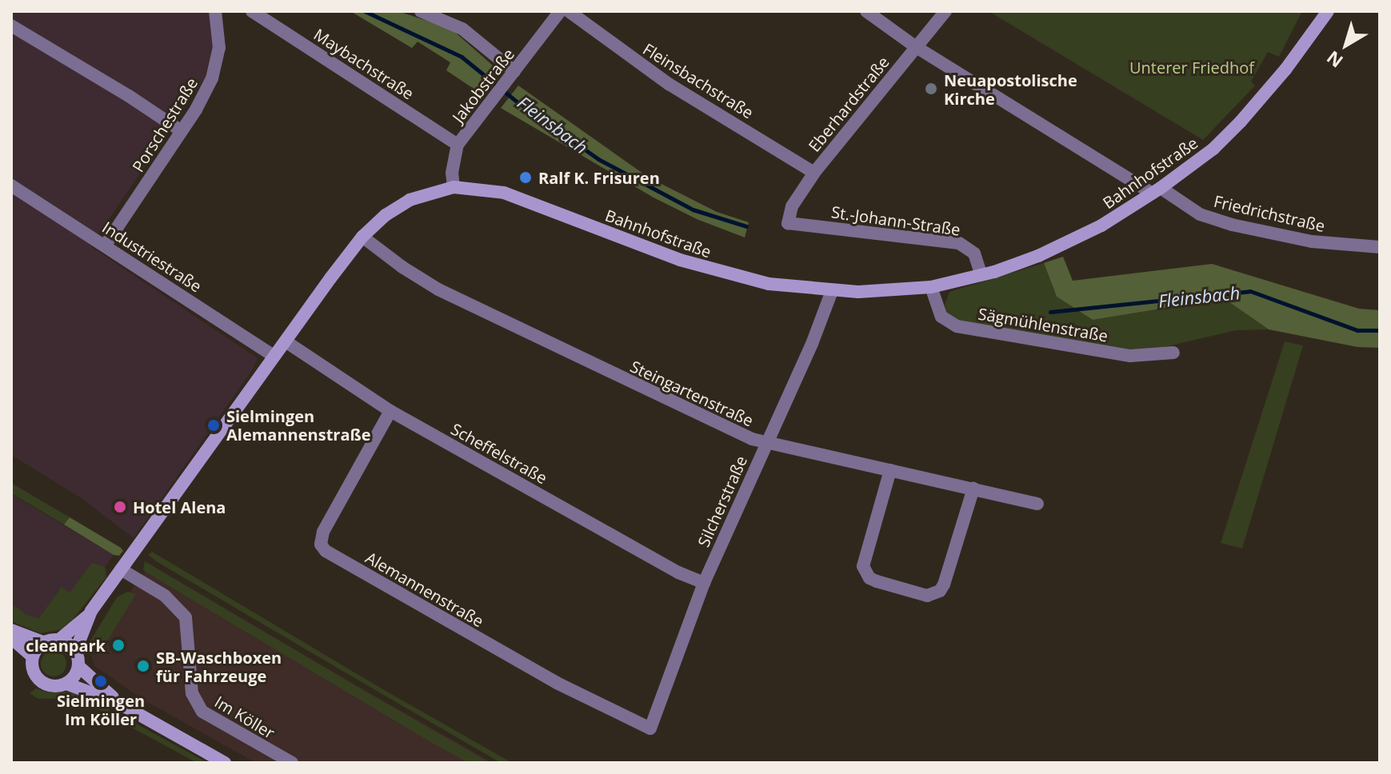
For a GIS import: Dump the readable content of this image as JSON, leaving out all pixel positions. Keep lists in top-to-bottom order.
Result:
{
  "streets": {
    "street": [
      "Maybachstraße",
      "Fleinsbachstraße",
      "Jakobstraße",
      "Eberhardstraße",
      "Porschestraße",
      "Bahnhofstraße",
      "Friedrichstraße",
      "St.-Johann-Straße",
      "Industriestraße",
      "Sägmühlenstraße",
      "Steingartenstraße",
      "Scheffelstraße",
      "Silcherstraße",
      "Alemannenstraße",
      "Im Köller"
    ]
  },
  "crossings": [
    ["Maybachstraße", "Jakobstraße"],
    ["Fleinsbachstraße", "Eberhardstraße"],
    ["Jakobstraße", "Bahnhofstraße"],
    ["Eberhardstraße", "Friedrichstraße"],
    ["Eberhardstraße", "St.-Johann-Straße"],
    ["Porschestraße", "Industriestraße"],
    ["Bahnhofstraße", "Friedrichstraße"],
    ["Bahnhofstraße", "St.-Johann-Straße"],
    ["Bahnhofstraße", "Industriestraße"],
    ["Bahnhofstraße", "Sägmühlenstraße"],
    ["Bahnhofstraße", "Steingartenstraße"],
    ["Bahnhofstraße", "Scheffelstraße"],
    ["Bahnhofstraße", "Silcherstraße"],
    ["Bahnhofstraße", "Im Köller"],
    ["Steingartenstraße", "Silcherstraße"],
    ["Scheffelstraße", "Silcherstraße"],
    ["Scheffelstraße", "Alemannenstraße"],
    ["Silcherstraße", "Alemannenstraße"]
  ],
  "water": ["Fleinsbach"],
  "parks": ["Unterer Friedhof"],
  "places": [
    "Neuapostolische Kirche",
    "Ralf K. Frisuren",
    "Sielmingen Alemannenstraße",
    "Hotel Alena",
    "cleanpark",
    "SB-Waschboxen für Fahrzeuge",
    "Sielmingen Im Köller"
  ],
  "north": "bottom left"
}
